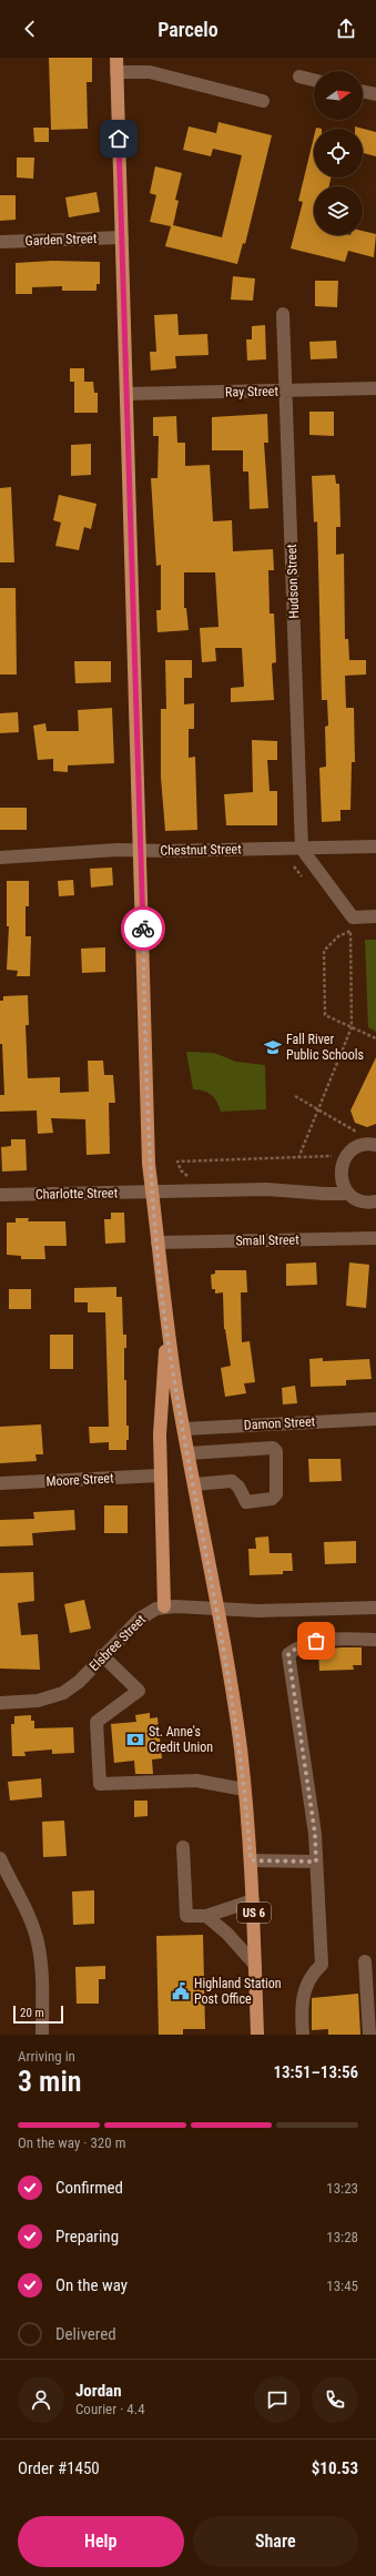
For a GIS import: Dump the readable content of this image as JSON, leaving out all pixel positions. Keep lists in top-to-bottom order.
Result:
{
  "streets": {
    "main road": ["US 6"],
    "street": [
      "Garden Street",
      "Ray Street",
      "Hudson Street",
      "Chestnut Street",
      "Charlotte Street",
      "Small Street",
      "Damon Street",
      "Moore Street",
      "Elsbree Street"
    ]
  },
  "crossings": [
    ["Garden Street", "US 6"],
    ["Ray Street", "Hudson Street"],
    ["Ray Street", "US 6"],
    ["Hudson Street", "Chestnut Street"],
    ["Chestnut Street", "US 6"],
    ["Charlotte Street", "US 6"],
    ["Small Street", "US 6"],
    ["Damon Street", "US 6"],
    ["Elsbree Street", "US 6"]
  ],
  "places": {
    "school or university": ["Fall River Public Schools"],
    "bank": ["St. Anne's Credit Union"],
    "public building": ["Highland Station Post Office"]
  },
  "scale_bar": "20 m",
  "north": "right",
  "page": {
    "header": "Parcelo",
    "scale": "20 m",
    "heading": ["3 min", "Arriving in", "13:51–13:56"],
    "panel": [
      "Jordan",
      "Courier · 4.4",
      "Order #1450",
      "$10.53"
    ],
    "bar": "On the way · 320 m",
    "list": [
      ["Confirmed", "13:23"],
      ["Preparing", "13:28"],
      ["On the way", "13:45"],
      "Delivered"
    ],
    "buttons": ["Help", "Share"]
  }
}
